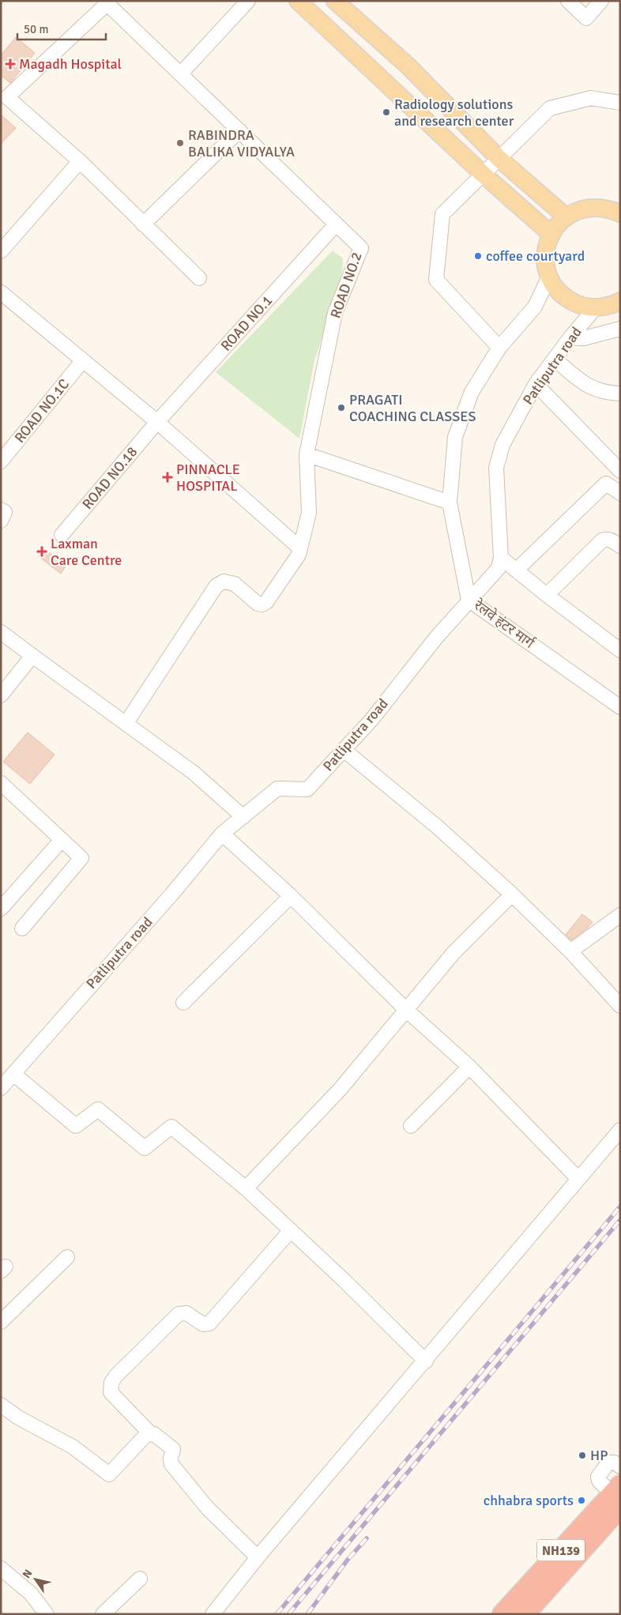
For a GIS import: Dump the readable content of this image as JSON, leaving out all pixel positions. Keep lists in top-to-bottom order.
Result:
{
  "streets": {
    "highway": ["NH139"],
    "street": [
      "ROAD NO.2",
      "ROAD NO.1",
      "Patliputra road",
      "ROAD NO.1C",
      "ROAD NO.18",
      "रेलवे हंटर मार्ग"
    ]
  },
  "crossings": [
    ["ROAD NO.2", "ROAD NO.1"],
    ["ROAD NO.1", "ROAD NO.18"],
    ["Patliputra road", "रेलवे हंटर मार्ग"]
  ],
  "places": {
    "health": ["Magadh Hospital", "PINNACLE HOSPITAL", "Laxman Care Centre"],
    "other": [
      "Radiology solutions and research center",
      "RABINDRA BALIKA VIDYALYA",
      "coffee courtyard",
      "PRAGATI COACHING CLASSES",
      "HP",
      "chhabra sports"
    ]
  },
  "scale_bar": "50 m",
  "north": "top left"
}
